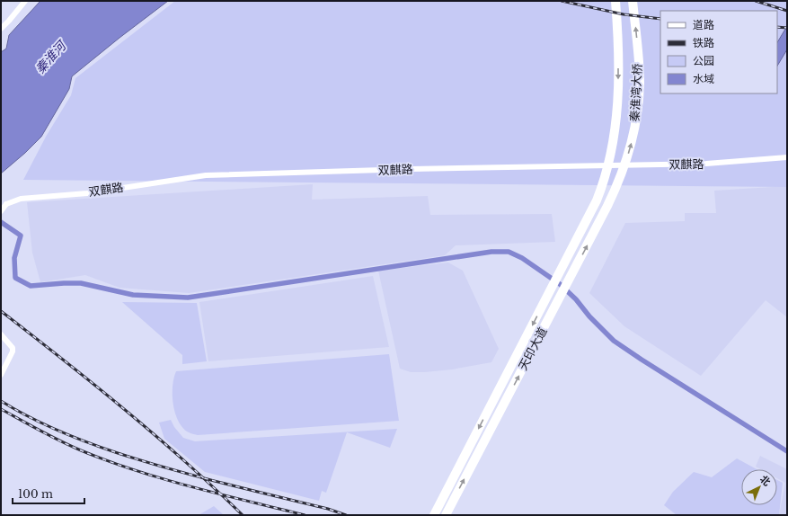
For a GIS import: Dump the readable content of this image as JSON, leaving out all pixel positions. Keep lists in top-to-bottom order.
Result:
{
  "streets": {
    "main road": ["秦淮湾大桥", "天印大道"],
    "street": ["双麒路"]
  },
  "crossings": [
    ["秦淮湾大桥", "天印大道"]
  ],
  "water": ["秦淮河"],
  "legend": [
    "道路",
    "铁路",
    "公园",
    "水域"
  ],
  "scale_bar": "100 m",
  "north": "top right"
}
